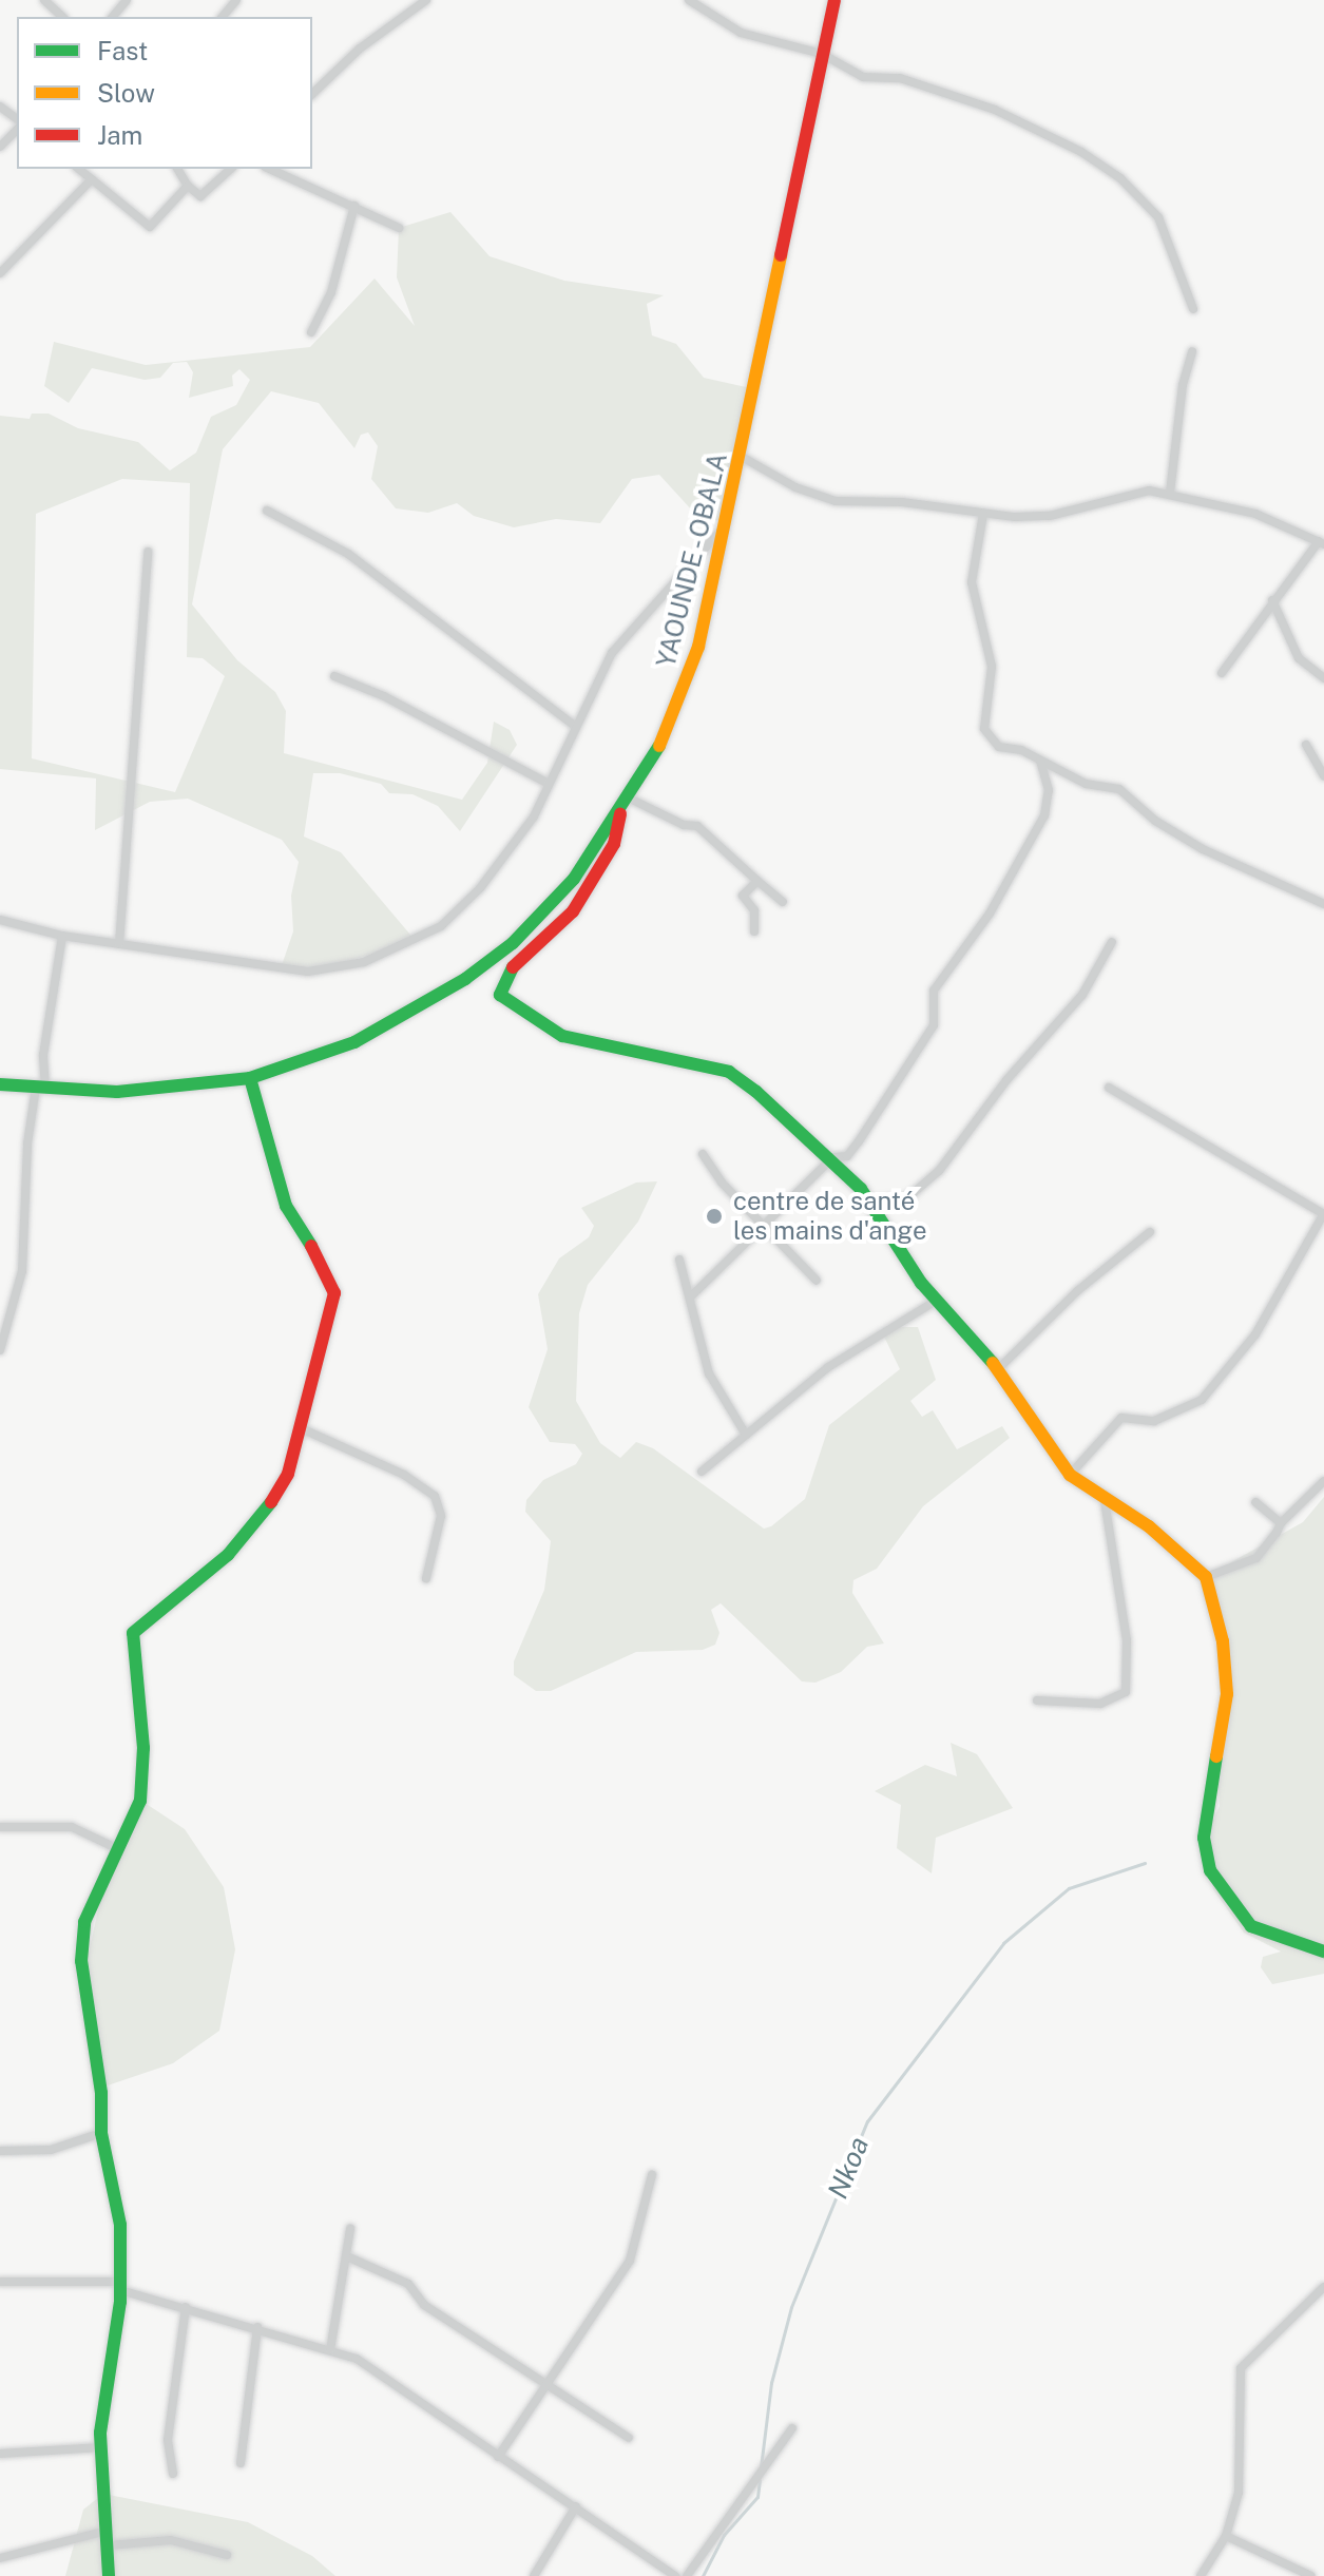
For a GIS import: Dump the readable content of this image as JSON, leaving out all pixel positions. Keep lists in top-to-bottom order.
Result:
{
  "streets": {
    "main road": ["YAOUNDE - OBALA"]
  },
  "water": ["Nkoa"],
  "places": ["centre de santé les mains d'ange"],
  "legend": ["Fast", "Slow", "Jam"]
}
